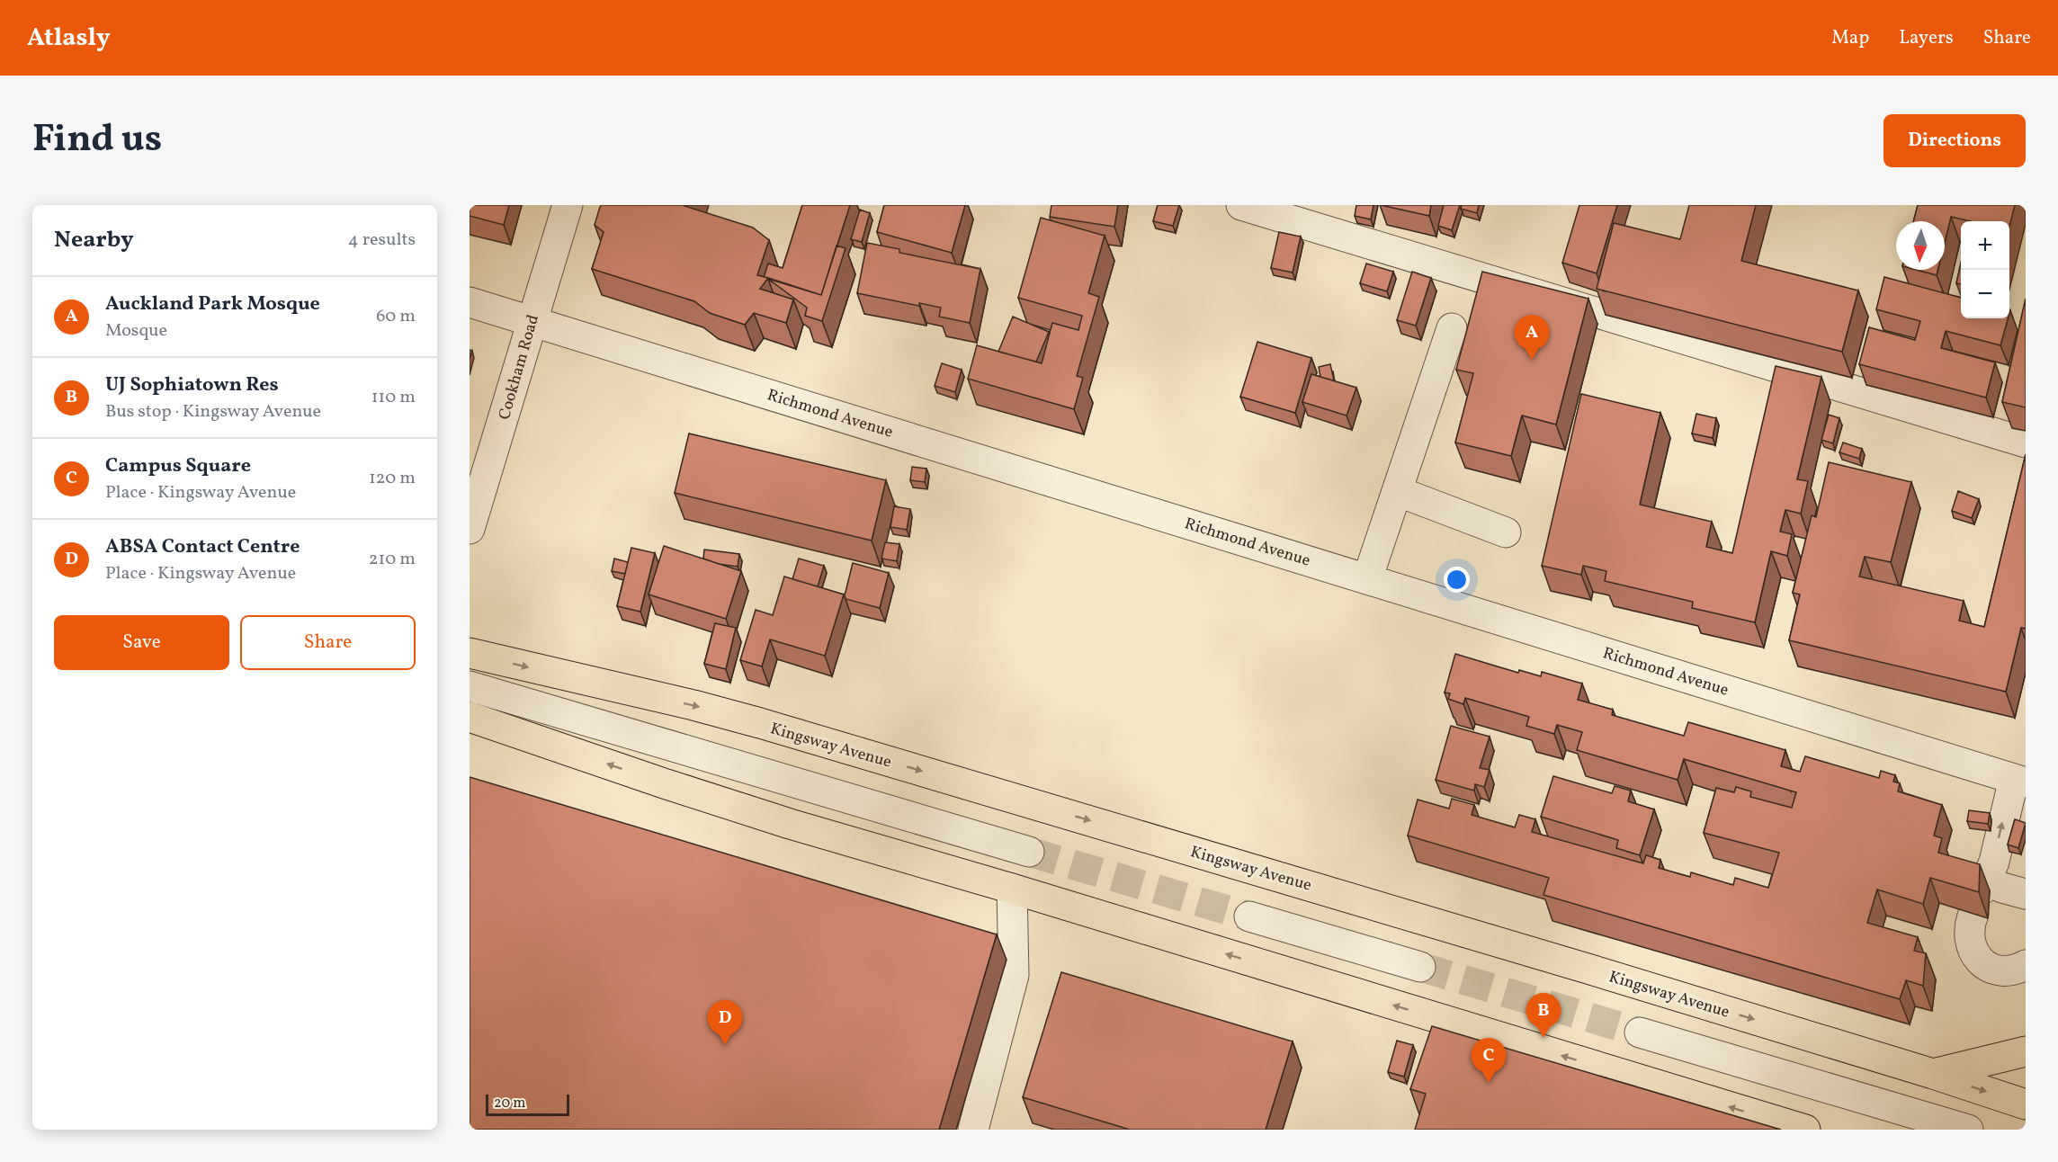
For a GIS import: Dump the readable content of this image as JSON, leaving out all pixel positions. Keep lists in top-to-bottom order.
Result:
{
  "streets": {
    "main road": ["Kingsway Avenue"],
    "street": ["Cookham Road", "Richmond Avenue"]
  },
  "crossings": [
    ["Cookham Road", "Richmond Avenue"]
  ],
  "scale_bar": "20 m",
  "north": "bottom",
  "page": {
    "header": "Atlasly",
    "nav": ["Map", "Layers", "Share"],
    "title": "Find us",
    "buttons": [
      "Directions",
      ["Save", "Share"]
    ],
    "heading": ["Nearby", "4 results"],
    "map_buttons": ["+", "−"],
    "list": [
      {
        "mark": "A",
        "name": "Auckland Park Mosque",
        "note": "Mosque",
        "value": "60 m"
      },
      {
        "mark": "B",
        "name": "UJ Sophiatown Res",
        "note": "Bus stop · Kingsway Avenue",
        "value": "110 m"
      },
      {
        "mark": "C",
        "name": "Campus Square",
        "note": "Place · Kingsway Avenue",
        "value": "120 m"
      },
      {
        "mark": "D",
        "name": "ABSA Contact Centre",
        "note": "Place · Kingsway Avenue",
        "value": "210 m"
      }
    ],
    "pins": [
      "A",
      "B",
      "D",
      "C"
    ],
    "scale": "20 m"
  }
}
